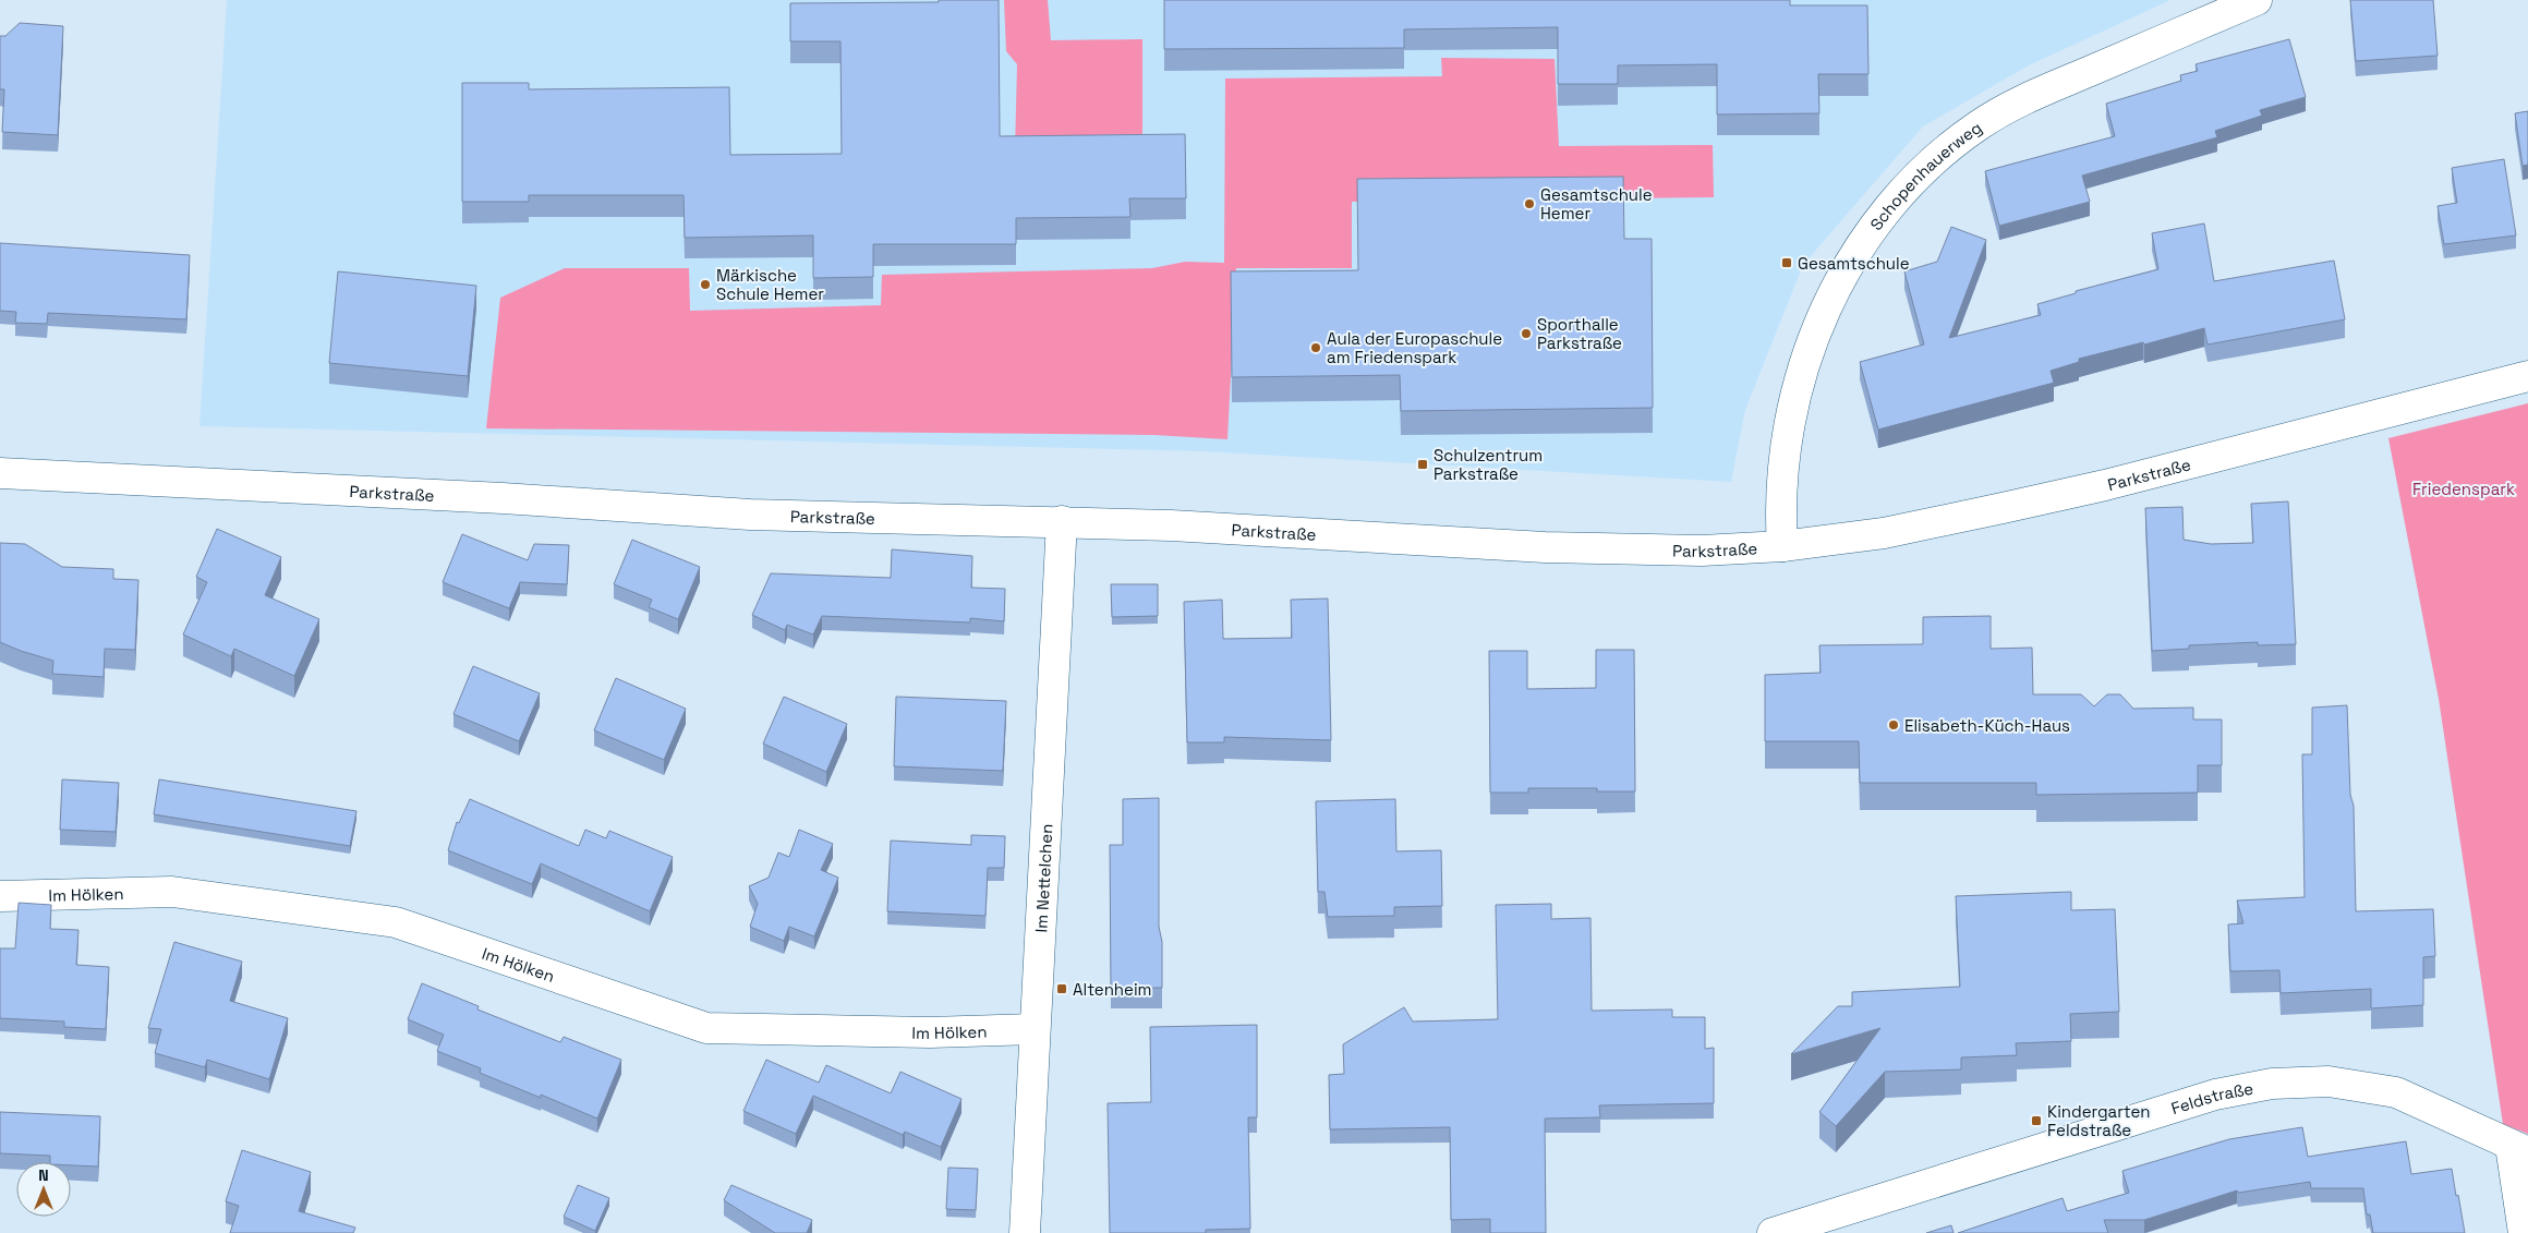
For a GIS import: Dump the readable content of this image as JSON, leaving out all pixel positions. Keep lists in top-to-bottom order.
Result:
{
  "streets": {
    "street": [
      "Schopenhauerweg",
      "Parkstraße",
      "Im Nettelchen",
      "Im Hölken",
      "Feldstraße"
    ]
  },
  "crossings": [
    ["Schopenhauerweg", "Parkstraße"],
    ["Parkstraße", "Im Nettelchen"],
    ["Im Nettelchen", "Im Hölken"]
  ],
  "parks": ["Friedenspark"],
  "places": {
    "other": [
      "Gesamtschule Hemer",
      "Märkische Schule Hemer",
      "Sporthalle Parkstraße",
      "Aula der Europaschule am Friedenspark",
      "Elisabeth-Küch-Haus"
    ],
    "transit": [
      "Gesamtschule",
      "Schulzentrum Parkstraße",
      "Altenheim",
      "Kindergarten Feldstraße"
    ]
  },
  "north": "top"
}
